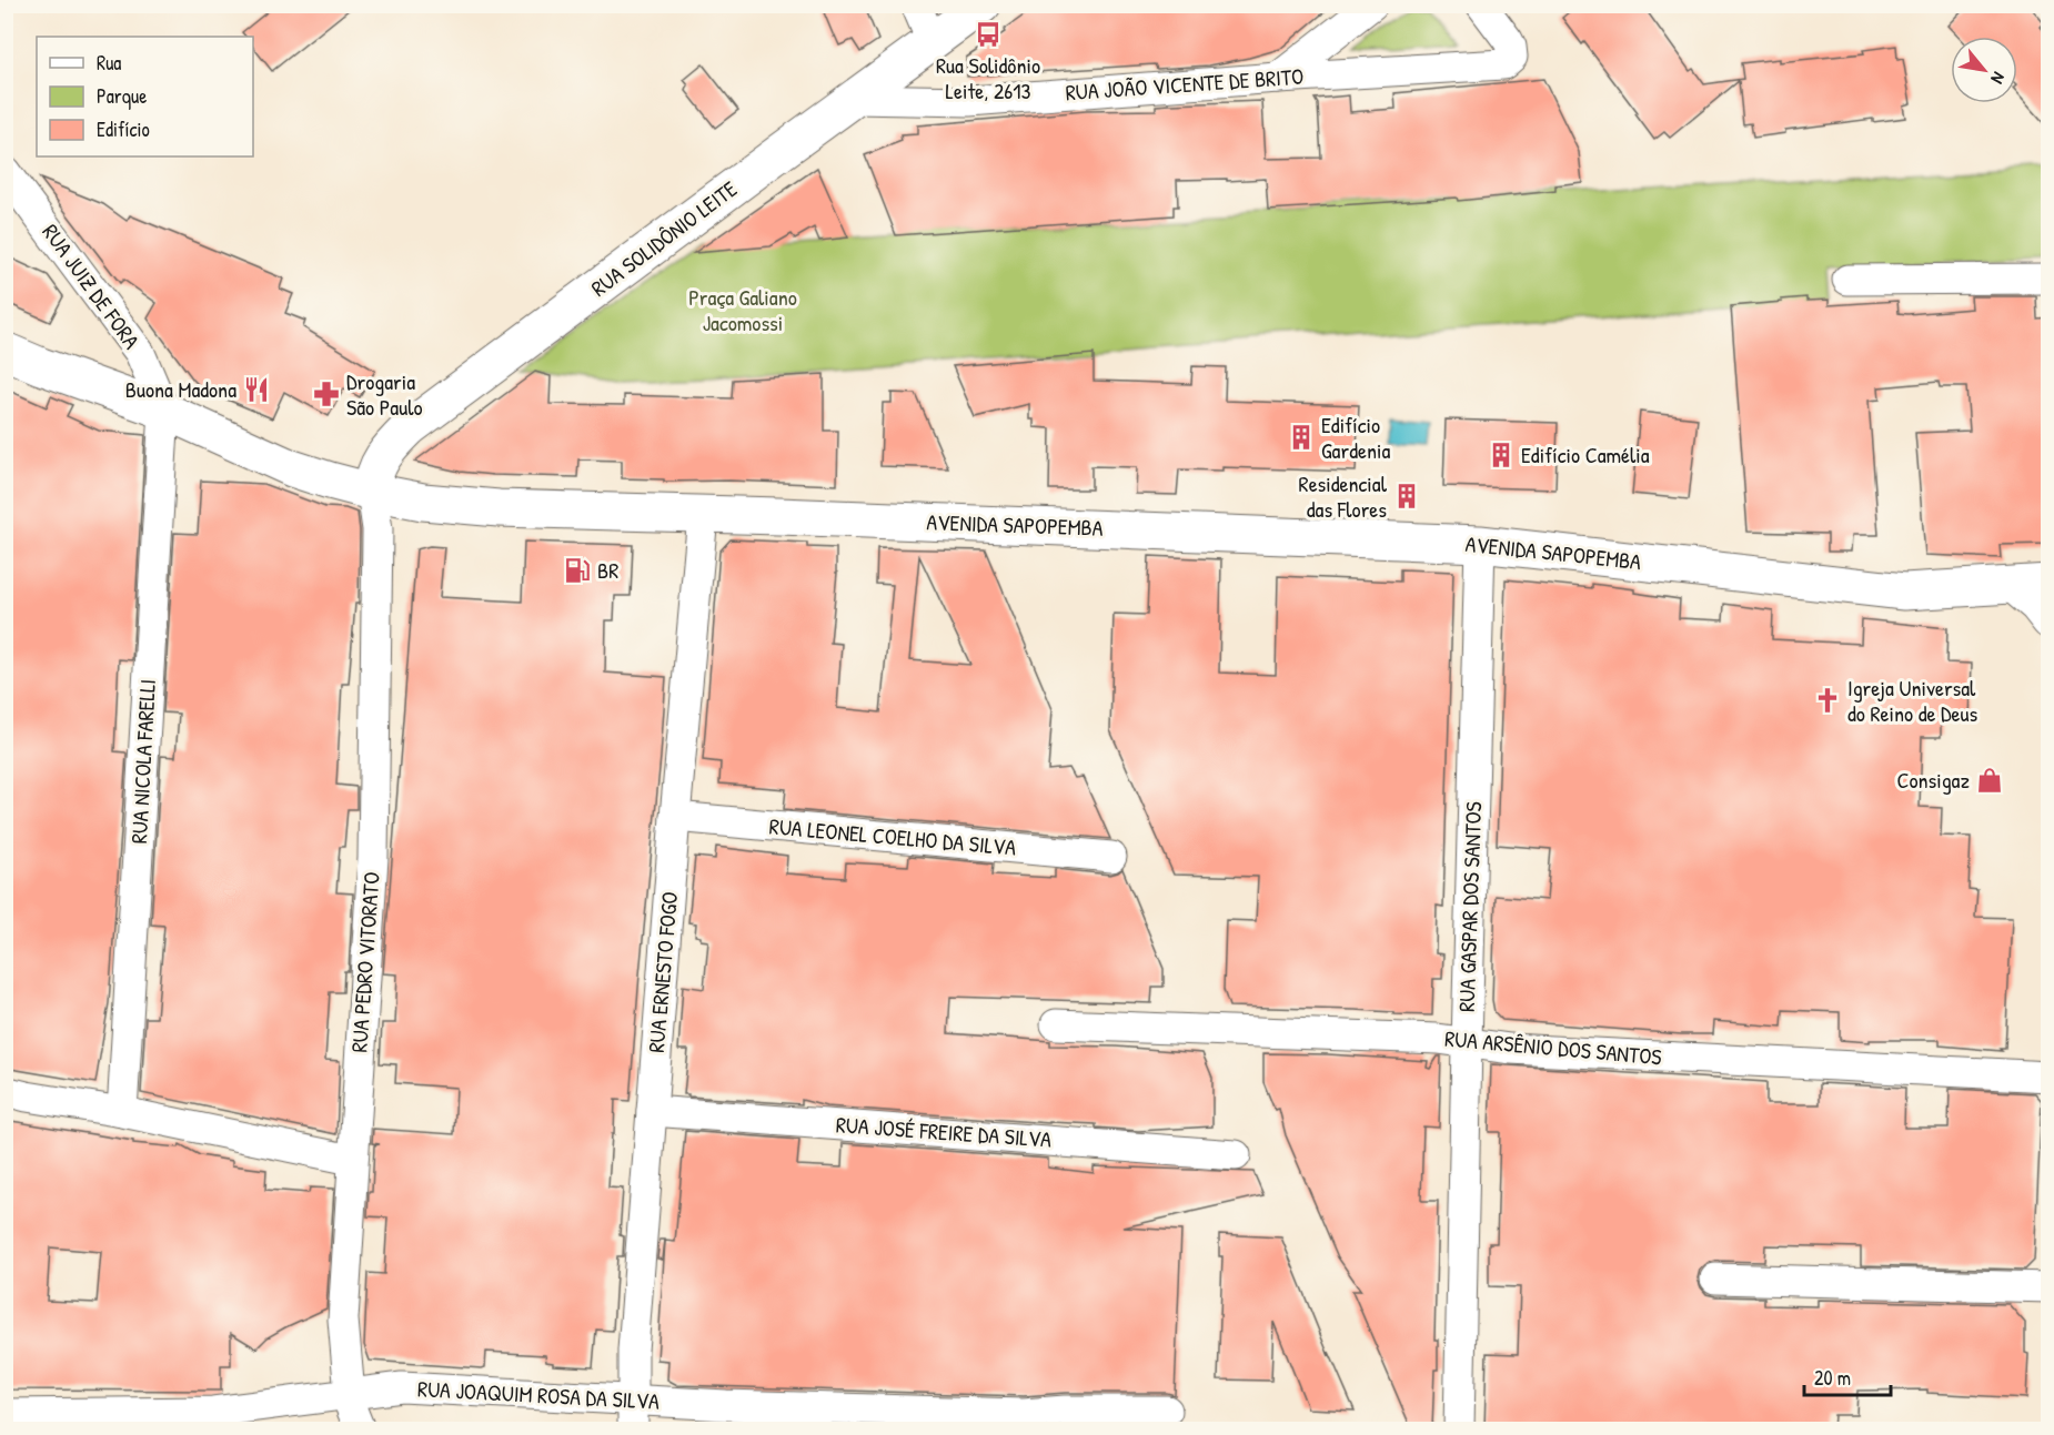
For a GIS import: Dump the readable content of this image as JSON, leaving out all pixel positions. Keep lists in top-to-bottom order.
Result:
{
  "streets": {
    "main road": ["RUA SOLIDÔNIO LEITE", "AVENIDA SAPOPEMBA"],
    "street": [
      "RUA JOÃO VICENTE DE BRITO",
      "RUA JUIZ DE FORA",
      "RUA NICOLA FARELLI",
      "RUA LEONEL COELHO DA SILVA",
      "RUA GASPAR DOS SANTOS",
      "RUA PEDRO VITORATO",
      "RUA ERNESTO FOGO",
      "RUA ARSÊNIO DOS SANTOS",
      "RUA JOSÉ FREIRE DA SILVA",
      "RUA JOAQUIM ROSA DA SILVA"
    ]
  },
  "crossings": [
    ["RUA JOÃO VICENTE DE BRITO", "RUA SOLIDÔNIO LEITE"],
    ["RUA SOLIDÔNIO LEITE", "AVENIDA SAPOPEMBA"],
    ["RUA SOLIDÔNIO LEITE", "RUA PEDRO VITORATO"],
    ["RUA JUIZ DE FORA", "AVENIDA SAPOPEMBA"],
    ["RUA JUIZ DE FORA", "RUA NICOLA FARELLI"],
    ["AVENIDA SAPOPEMBA", "RUA NICOLA FARELLI"],
    ["AVENIDA SAPOPEMBA", "RUA GASPAR DOS SANTOS"],
    ["AVENIDA SAPOPEMBA", "RUA PEDRO VITORATO"],
    ["AVENIDA SAPOPEMBA", "RUA ERNESTO FOGO"],
    ["RUA LEONEL COELHO DA SILVA", "RUA ERNESTO FOGO"],
    ["RUA GASPAR DOS SANTOS", "RUA ARSÊNIO DOS SANTOS"],
    ["RUA PEDRO VITORATO", "RUA JOAQUIM ROSA DA SILVA"],
    ["RUA ERNESTO FOGO", "RUA JOSÉ FREIRE DA SILVA"],
    ["RUA ERNESTO FOGO", "RUA JOAQUIM ROSA DA SILVA"]
  ],
  "parks": ["Praça Galiano Jacomossi"],
  "places": {
    "bus stop": ["Rua Solidônio Leite, 2613"],
    "restaurant": ["Buona Madona"],
    "pharmacy": ["Drogaria São Paulo"],
    "building": ["Edifício Gardenia", "Edifício Camélia", "Residencial das Flores"],
    "fuel station": ["BR"],
    "church": ["Igreja Universal do Reino de Deus"],
    "shop": ["Consigaz"]
  },
  "legend": ["Rua", "Parque", "Edifício"],
  "scale_bar": "20 m",
  "north": "bottom right"
}
